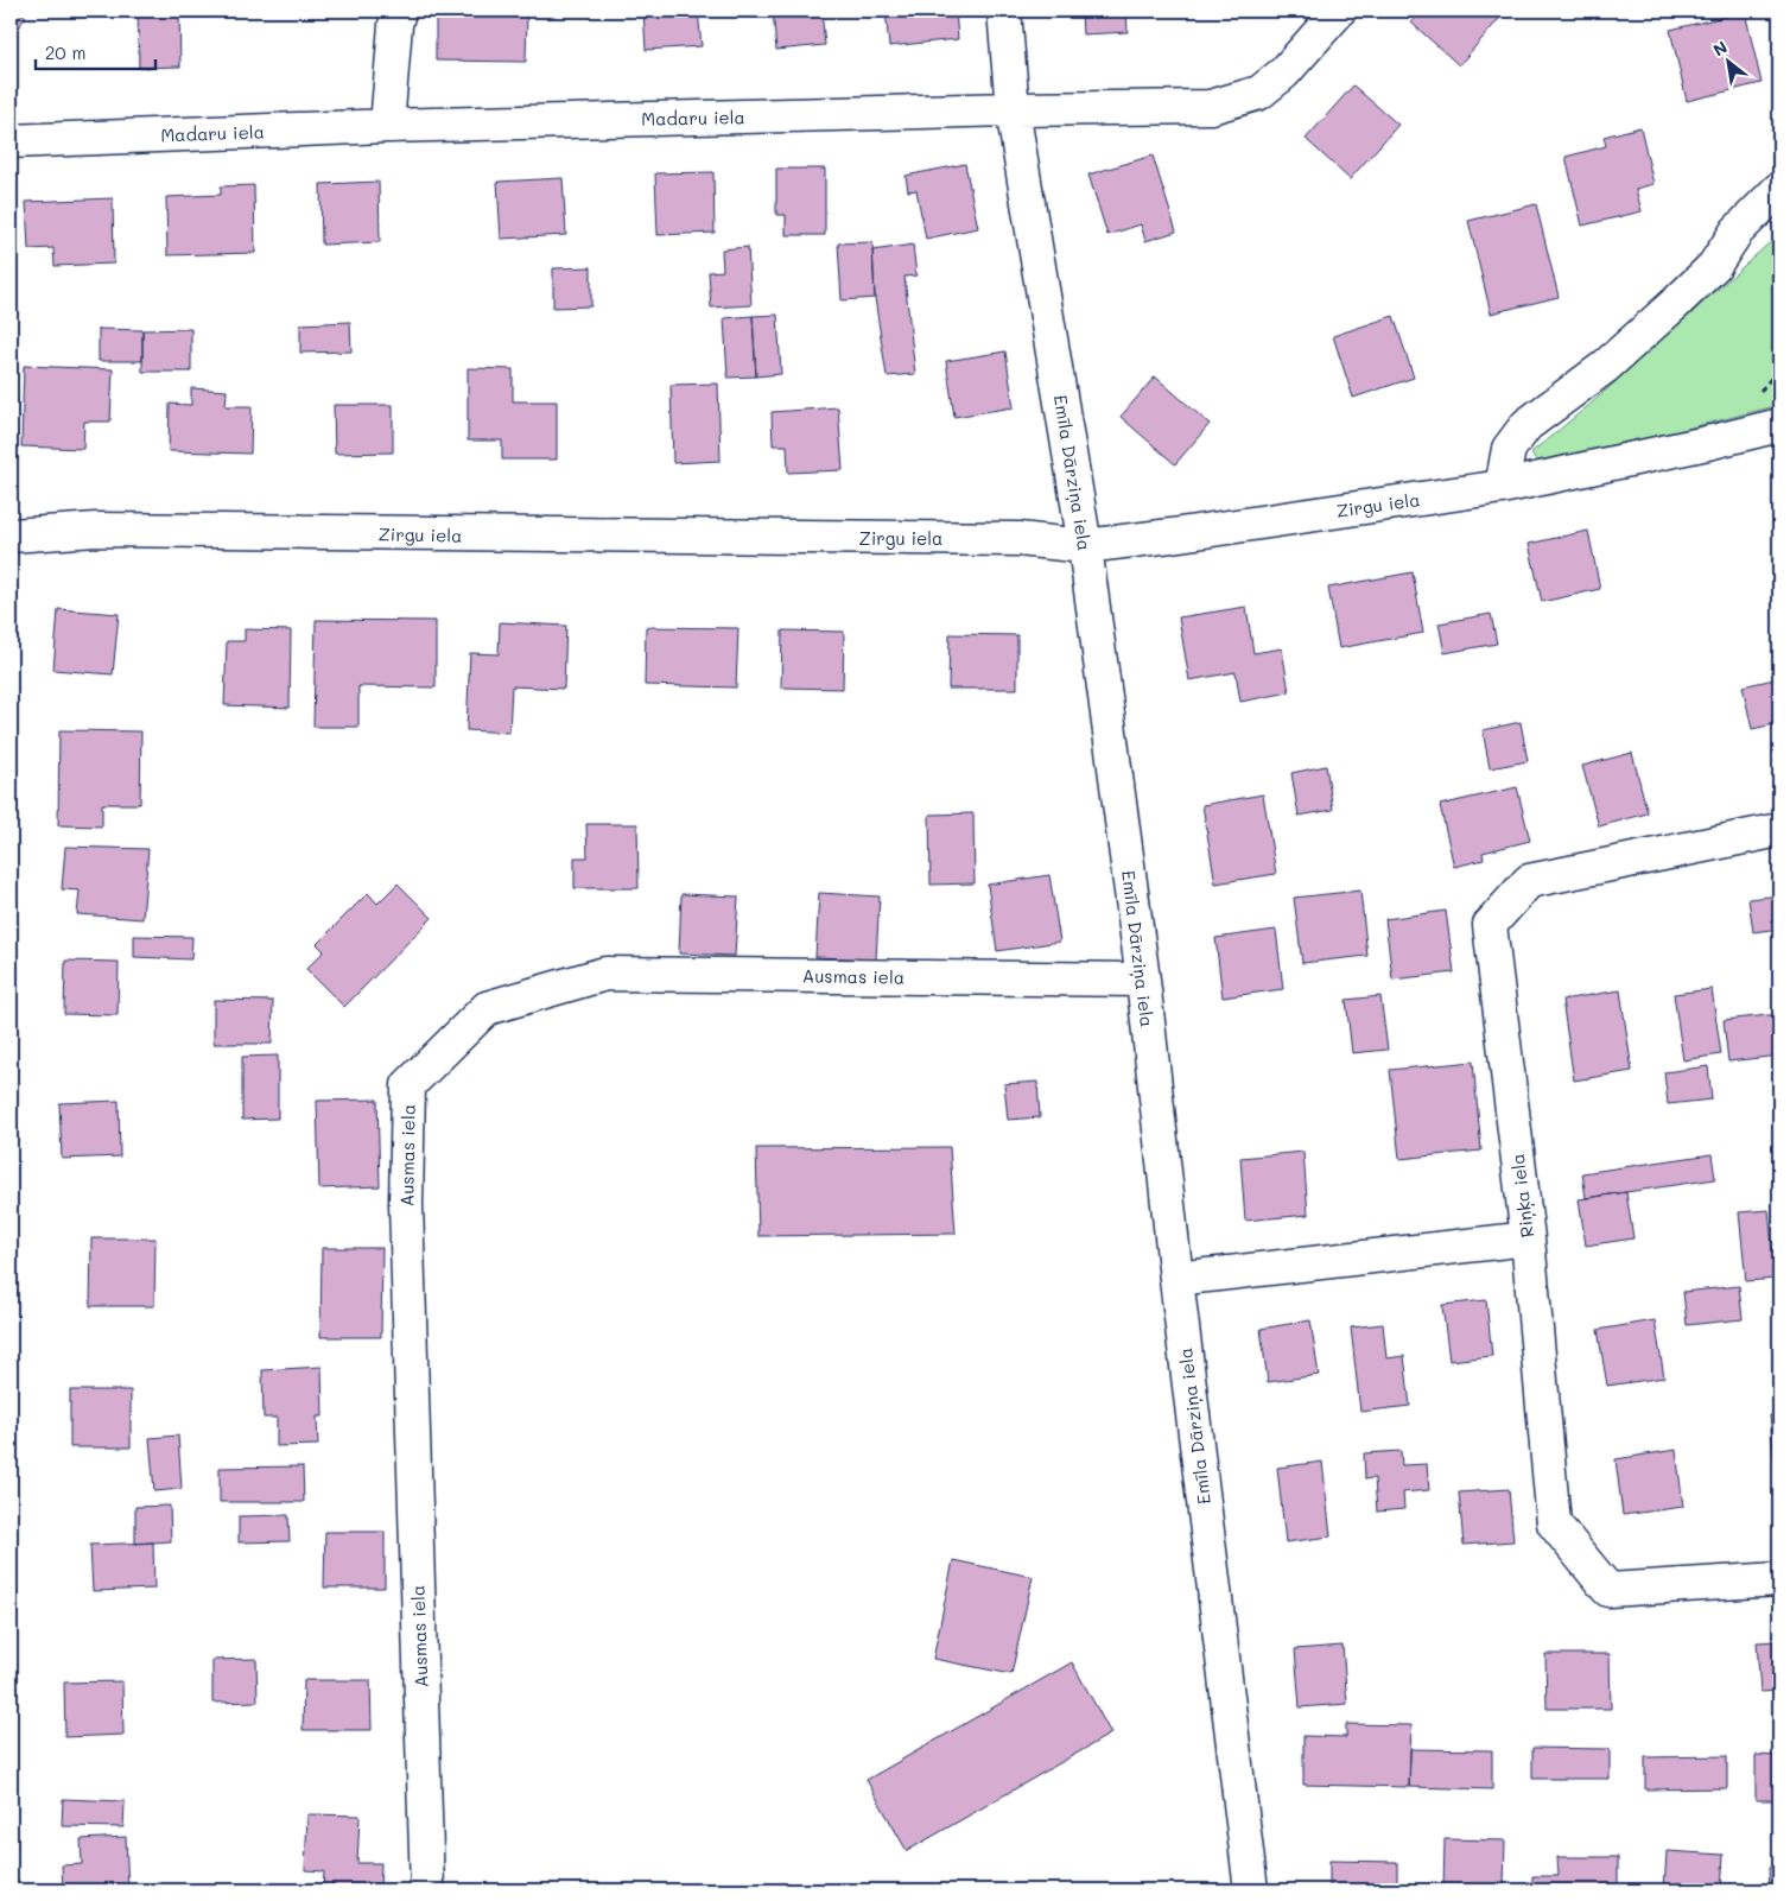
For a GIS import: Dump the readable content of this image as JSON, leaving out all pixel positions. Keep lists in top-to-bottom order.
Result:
{
  "streets": {
    "street": [
      "Madaru iela",
      "Emīla Dārziņa iela",
      "Zirgu iela",
      "Ausmas iela",
      "Riņķa iela"
    ]
  },
  "crossings": [
    ["Madaru iela", "Emīla Dārziņa iela"],
    ["Emīla Dārziņa iela", "Zirgu iela"],
    ["Emīla Dārziņa iela", "Ausmas iela"]
  ],
  "scale_bar": "20 m",
  "north": "top left"
}
